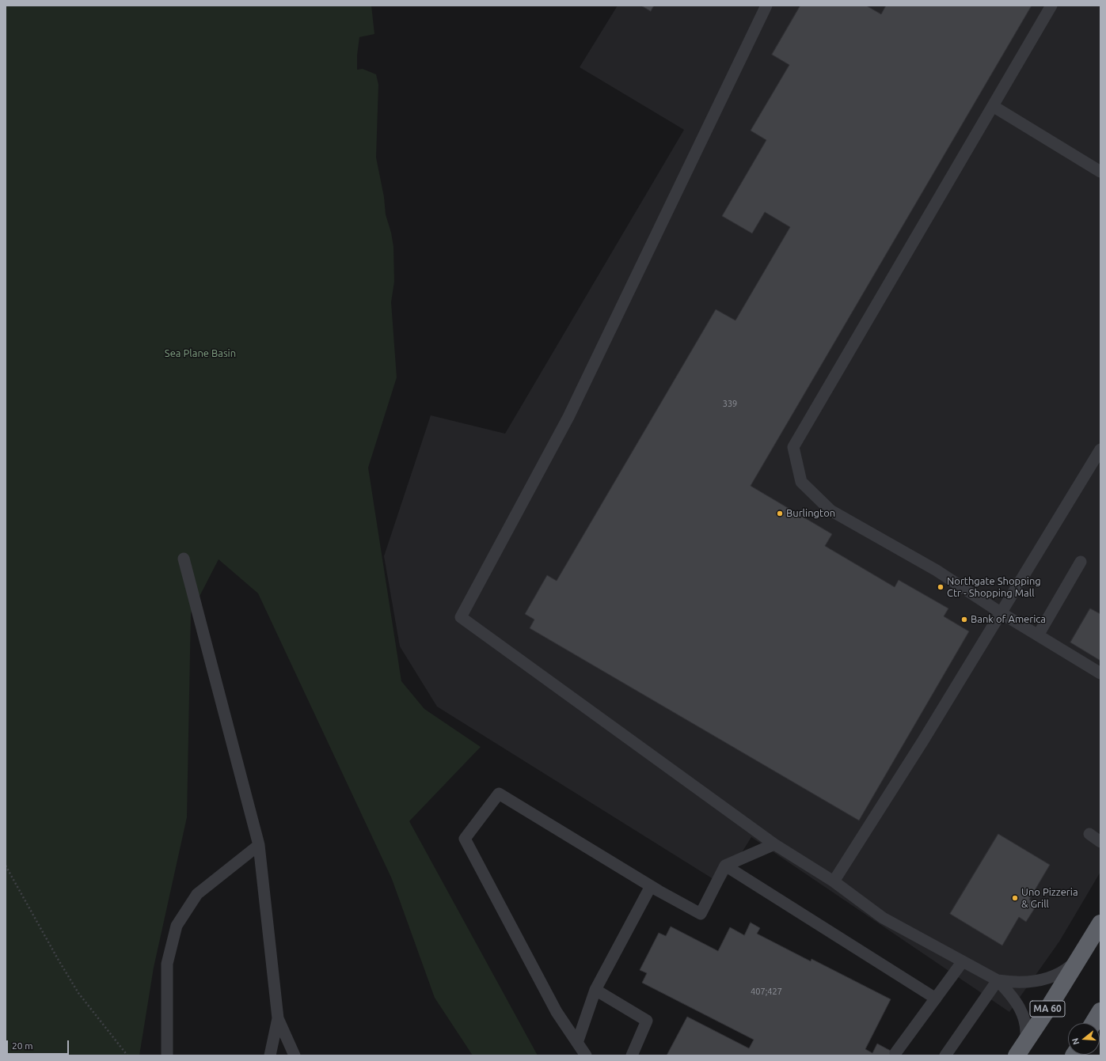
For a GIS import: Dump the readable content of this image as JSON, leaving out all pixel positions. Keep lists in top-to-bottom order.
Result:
{
  "streets": {
    "highway": ["MA 60"]
  },
  "parks": ["Sea Plane Basin"],
  "places": [
    "Burlington",
    "Northgate Shopping Ctr - Shopping Mall",
    "Bank of America",
    "Uno Pizzeria & Grill"
  ],
  "house_numbers": ["339", "407;427"],
  "scale_bar": "20 m",
  "north": "left"
}
